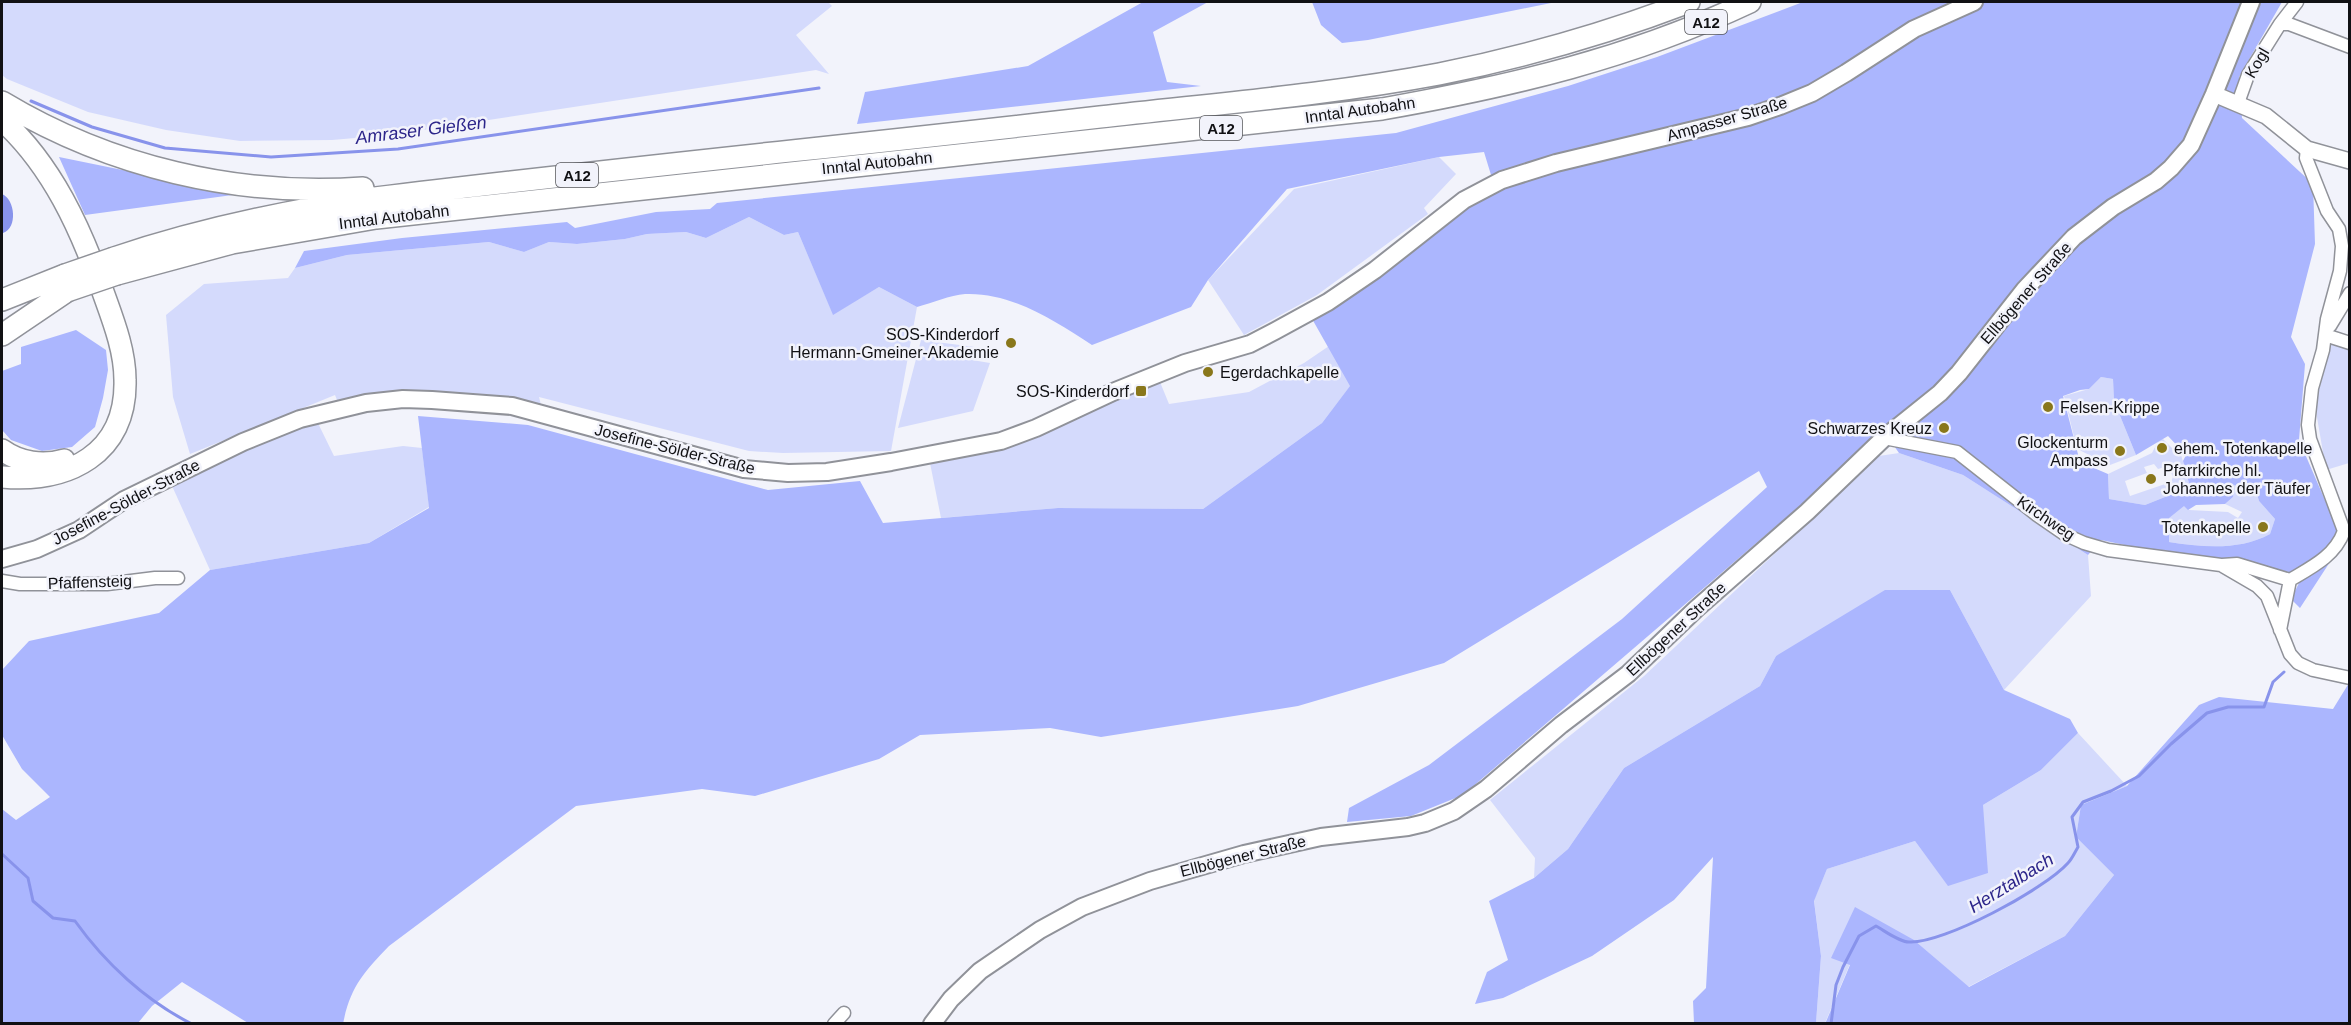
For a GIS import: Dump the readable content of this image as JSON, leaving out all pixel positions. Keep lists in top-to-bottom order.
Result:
{
  "streets": {
    "highway": ["A12", "Inntal Autobahn"],
    "main road": ["Ampasser Straße", "Ellbögener Straße", "Josefine-Sölder-Straße"],
    "street": ["Kogl", "Kirchweg", "Pfaffensteig"]
  },
  "crossings": [
    ["Ampasser Straße", "Josefine-Sölder-Straße"],
    ["Ellbögener Straße", "Kirchweg"]
  ],
  "water": ["Amraser Gießen", "Herztalbach"],
  "places": {
    "other": [
      "SOS-Kinderdorf Hermann-Gmeiner-Akademie",
      "Egerdachkapelle",
      "Felsen-Krippe",
      "Schwarzes Kreuz",
      "ehem. Totenkapelle",
      "Glockenturm Ampass",
      "Pfarrkirche hl. Johannes der Täufer",
      "Totenkapelle"
    ],
    "transit": ["SOS-Kinderdorf"]
  }
}
